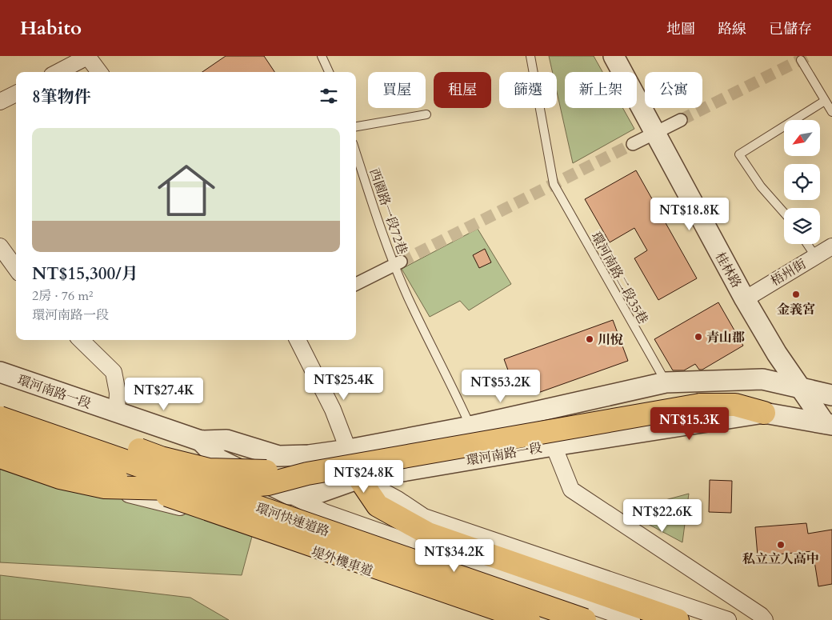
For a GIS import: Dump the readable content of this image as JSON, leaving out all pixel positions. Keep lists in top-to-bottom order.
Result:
{
  "streets": {
    "highway": ["環河快速道路"],
    "street": [
      "桂林路",
      "梧州街",
      "環河南路一段",
      "堤外機車道"
    ],
    "lane": ["西園路一段72巷", "環河南路二段35巷"]
  },
  "crossings": [
    ["西園路一段72巷", "環河南路一段"],
    ["桂林路", "梧州街"],
    ["桂林路", "環河南路一段"],
    ["環河南路二段35巷", "環河南路一段"],
    ["環河快速道路", "堤外機車道"]
  ],
  "places": [
    "金義宮",
    "青山郡",
    "川悅",
    "私立立人高中"
  ],
  "north": "bottom left",
  "page": {
    "header": "Habito",
    "nav": ["地圖", "路線", "已儲存"],
    "chip": [
      "買屋",
      "租屋",
      "篩選",
      "新上架",
      "公寓"
    ],
    "heading": "8筆物件",
    "list": [
      {
        "name": "NT$15,300/月",
        "note": "2房 · 76 m² · 環河南路一段"
      }
    ],
    "price": [
      "NT$18.8K",
      "NT$25.4K",
      "NT$53.2K",
      "NT$27.4K",
      "NT$15.3K",
      "NT$24.8K",
      "NT$22.6K",
      "NT$34.2K"
    ]
  }
}
